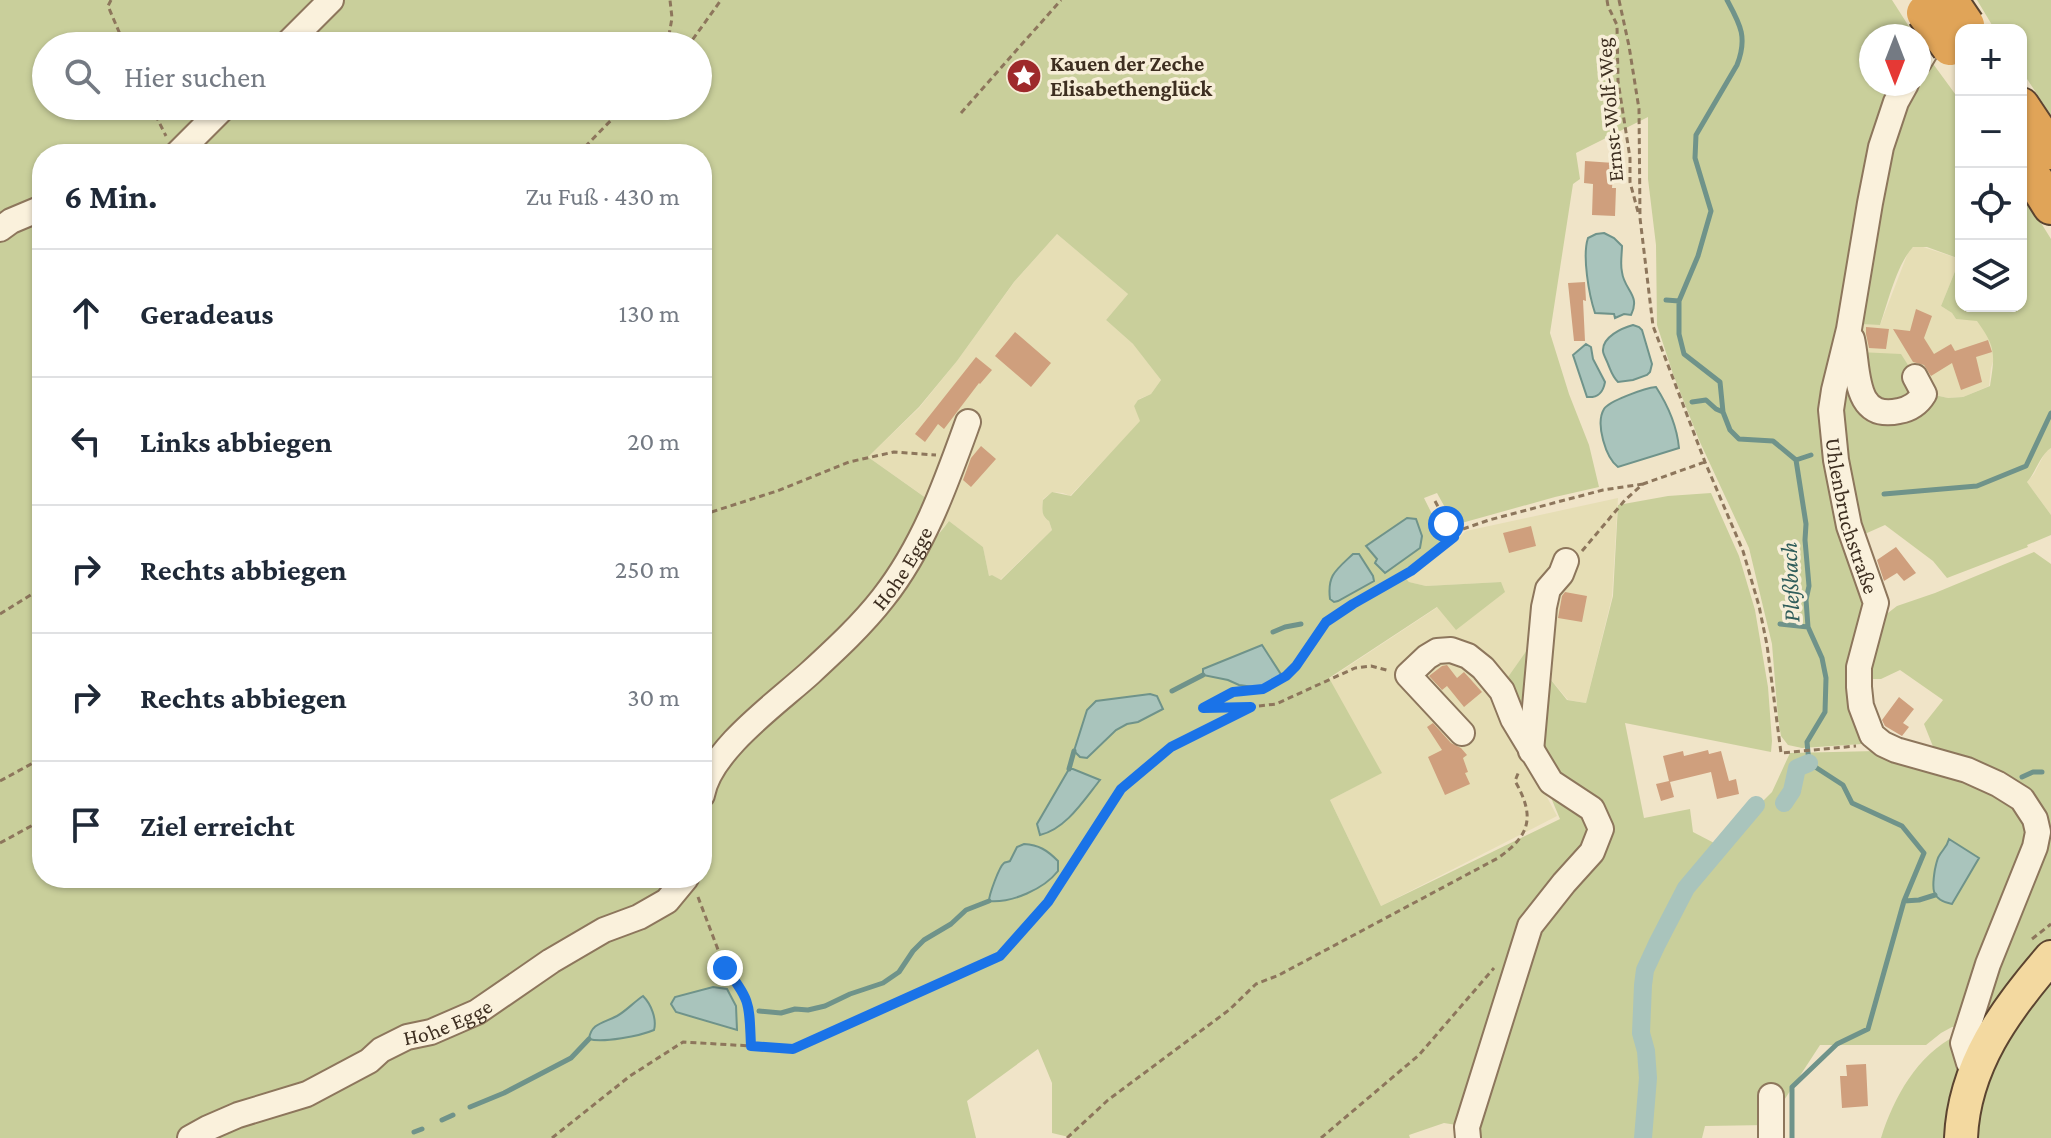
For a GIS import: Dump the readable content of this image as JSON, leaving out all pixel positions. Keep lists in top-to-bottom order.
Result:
{
  "streets": {
    "street": ["Uhlenbruchstraße", "Hohe Egge"],
    "path": ["Ernst-Wolf-Weg"]
  },
  "water": ["Pleßbach"],
  "places": {
    "place": ["Kauen der Zeche Elisabethenglück"]
  },
  "north": "bottom",
  "page": {
    "map_buttons": ["+", "−"],
    "search": "Hier suchen",
    "heading": ["6 Min.", "Zu Fuß · 430 m"],
    "list": [
      ["Geradeaus", "130 m"],
      ["Links abbiegen", "20 m"],
      ["Rechts abbiegen", "250 m"],
      ["Rechts abbiegen", "30 m"],
      "Ziel erreicht"
    ]
  }
}
